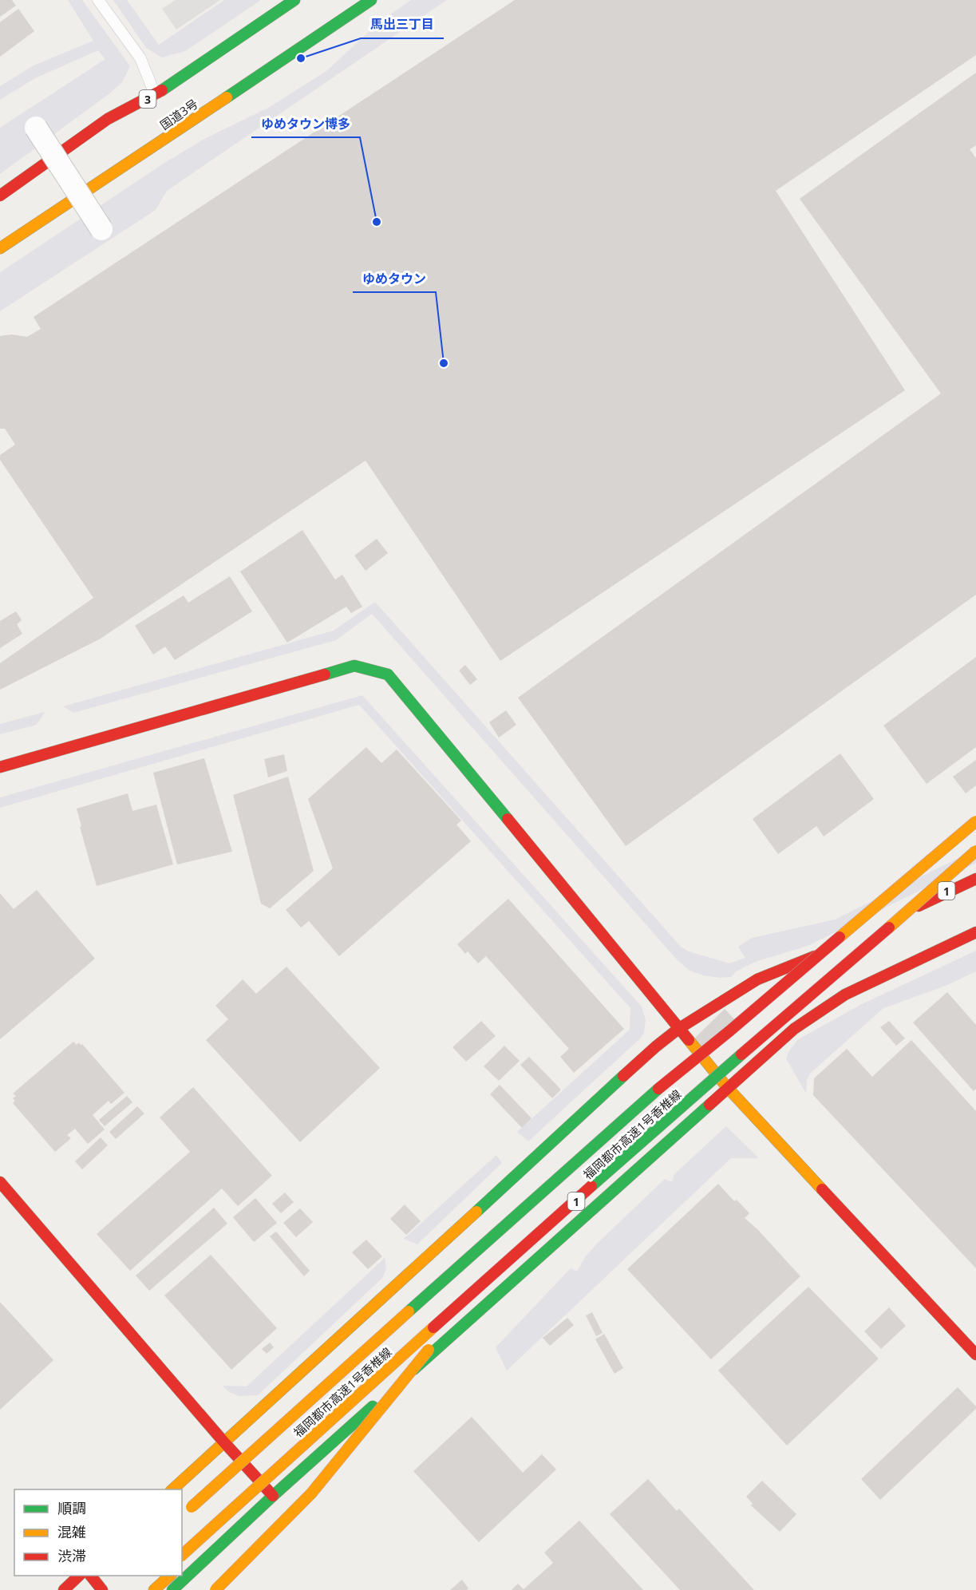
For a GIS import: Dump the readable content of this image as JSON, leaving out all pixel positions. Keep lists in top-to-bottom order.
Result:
{
  "streets": {
    "main road": [
      "3",
      "国道3号",
      "1",
      "福岡都市高速1号香椎線"
    ]
  },
  "places": ["馬出三丁目", "ゆめタウン博多", "ゆめタウン"],
  "legend": ["順調", "混雑", "渋滞"]
}
